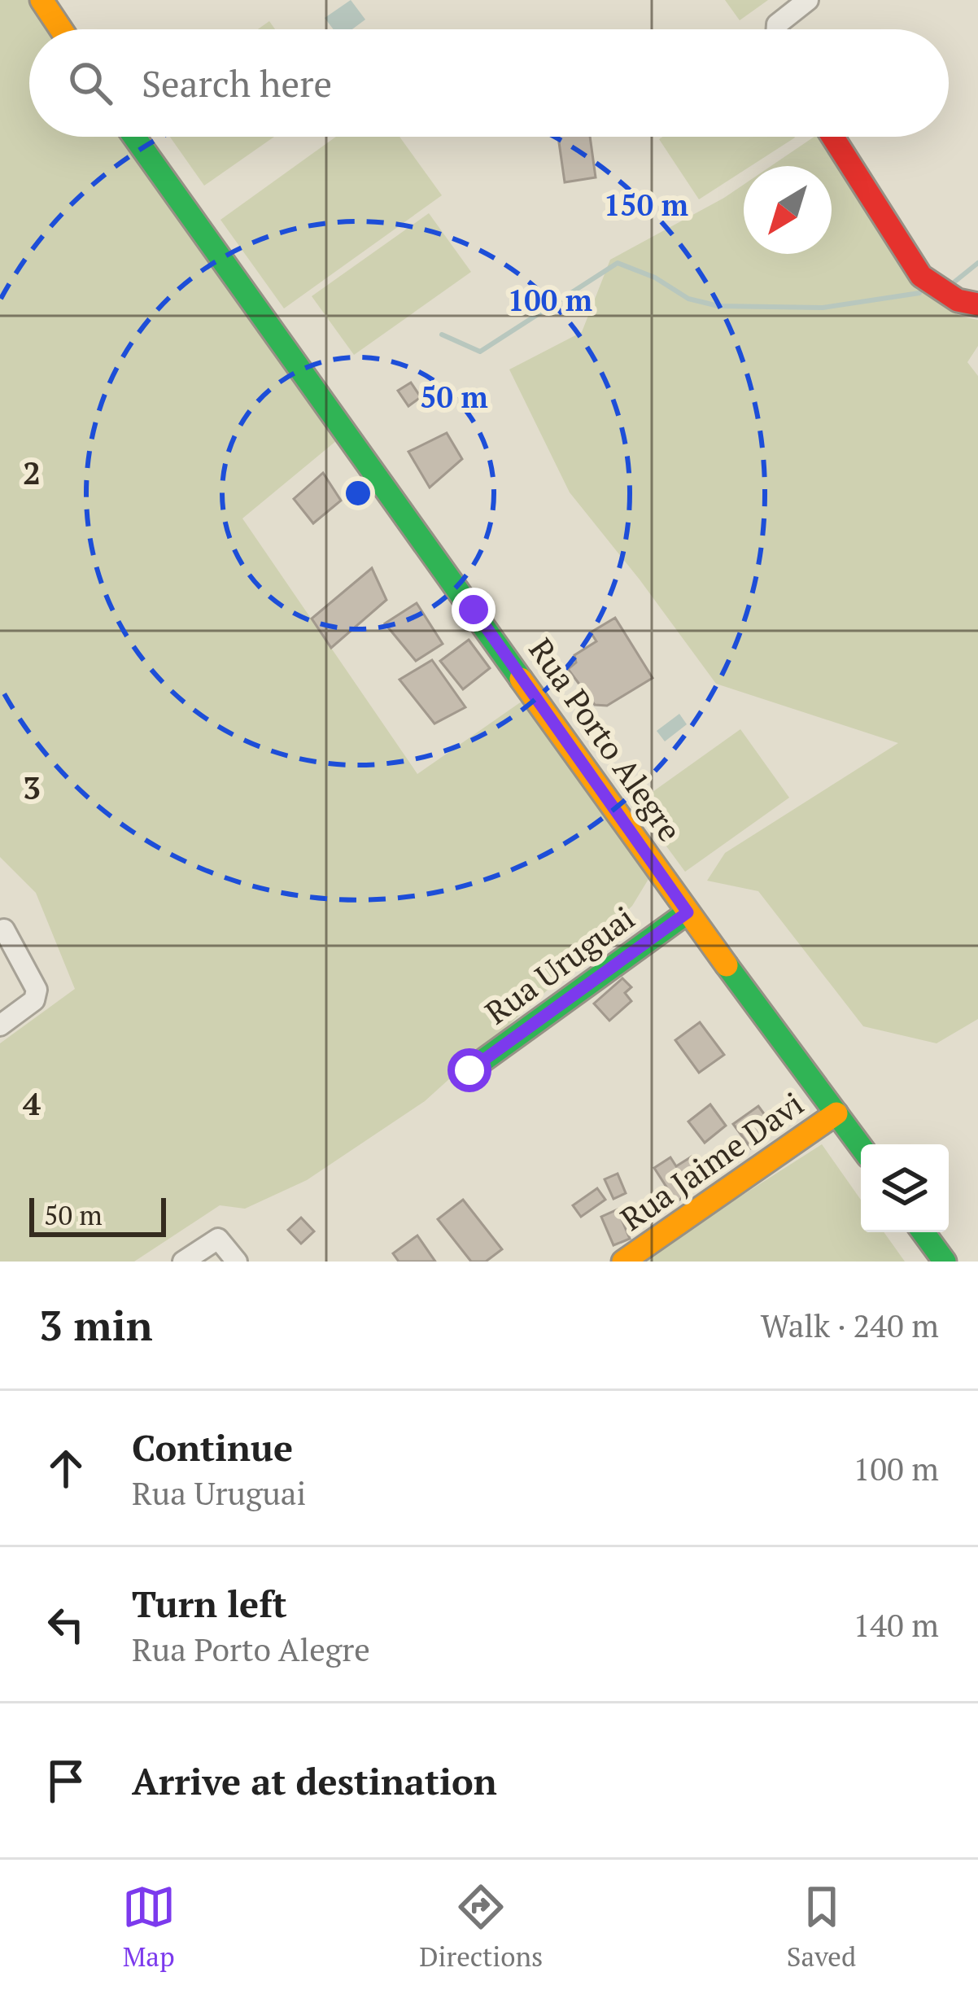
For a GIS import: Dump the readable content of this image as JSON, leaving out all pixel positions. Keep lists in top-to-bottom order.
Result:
{
  "streets": {
    "street": ["Rua Porto Alegre", "Rua Uruguai", "Rua Jaime Davi"]
  },
  "crossings": [
    ["Rua Porto Alegre", "Rua Uruguai"],
    ["Rua Porto Alegre", "Rua Jaime Davi"]
  ],
  "scale_bar": "50 m",
  "north": "bottom left",
  "page": {
    "search": "Search here",
    "scale": "50 m",
    "heading": ["3 min", "Walk · 240 m"],
    "list": [
      ["Continue", "Rua Uruguai", "100 m"],
      ["Turn left", "Rua Porto Alegre", "140 m"],
      "Arrive at destination"
    ],
    "nav": ["Map", "Directions", "Saved"]
  },
  "grid": {
    "rows": ["2", "3", "4"]
  },
  "rings": ["150 m", "100 m", "50 m"]
}
